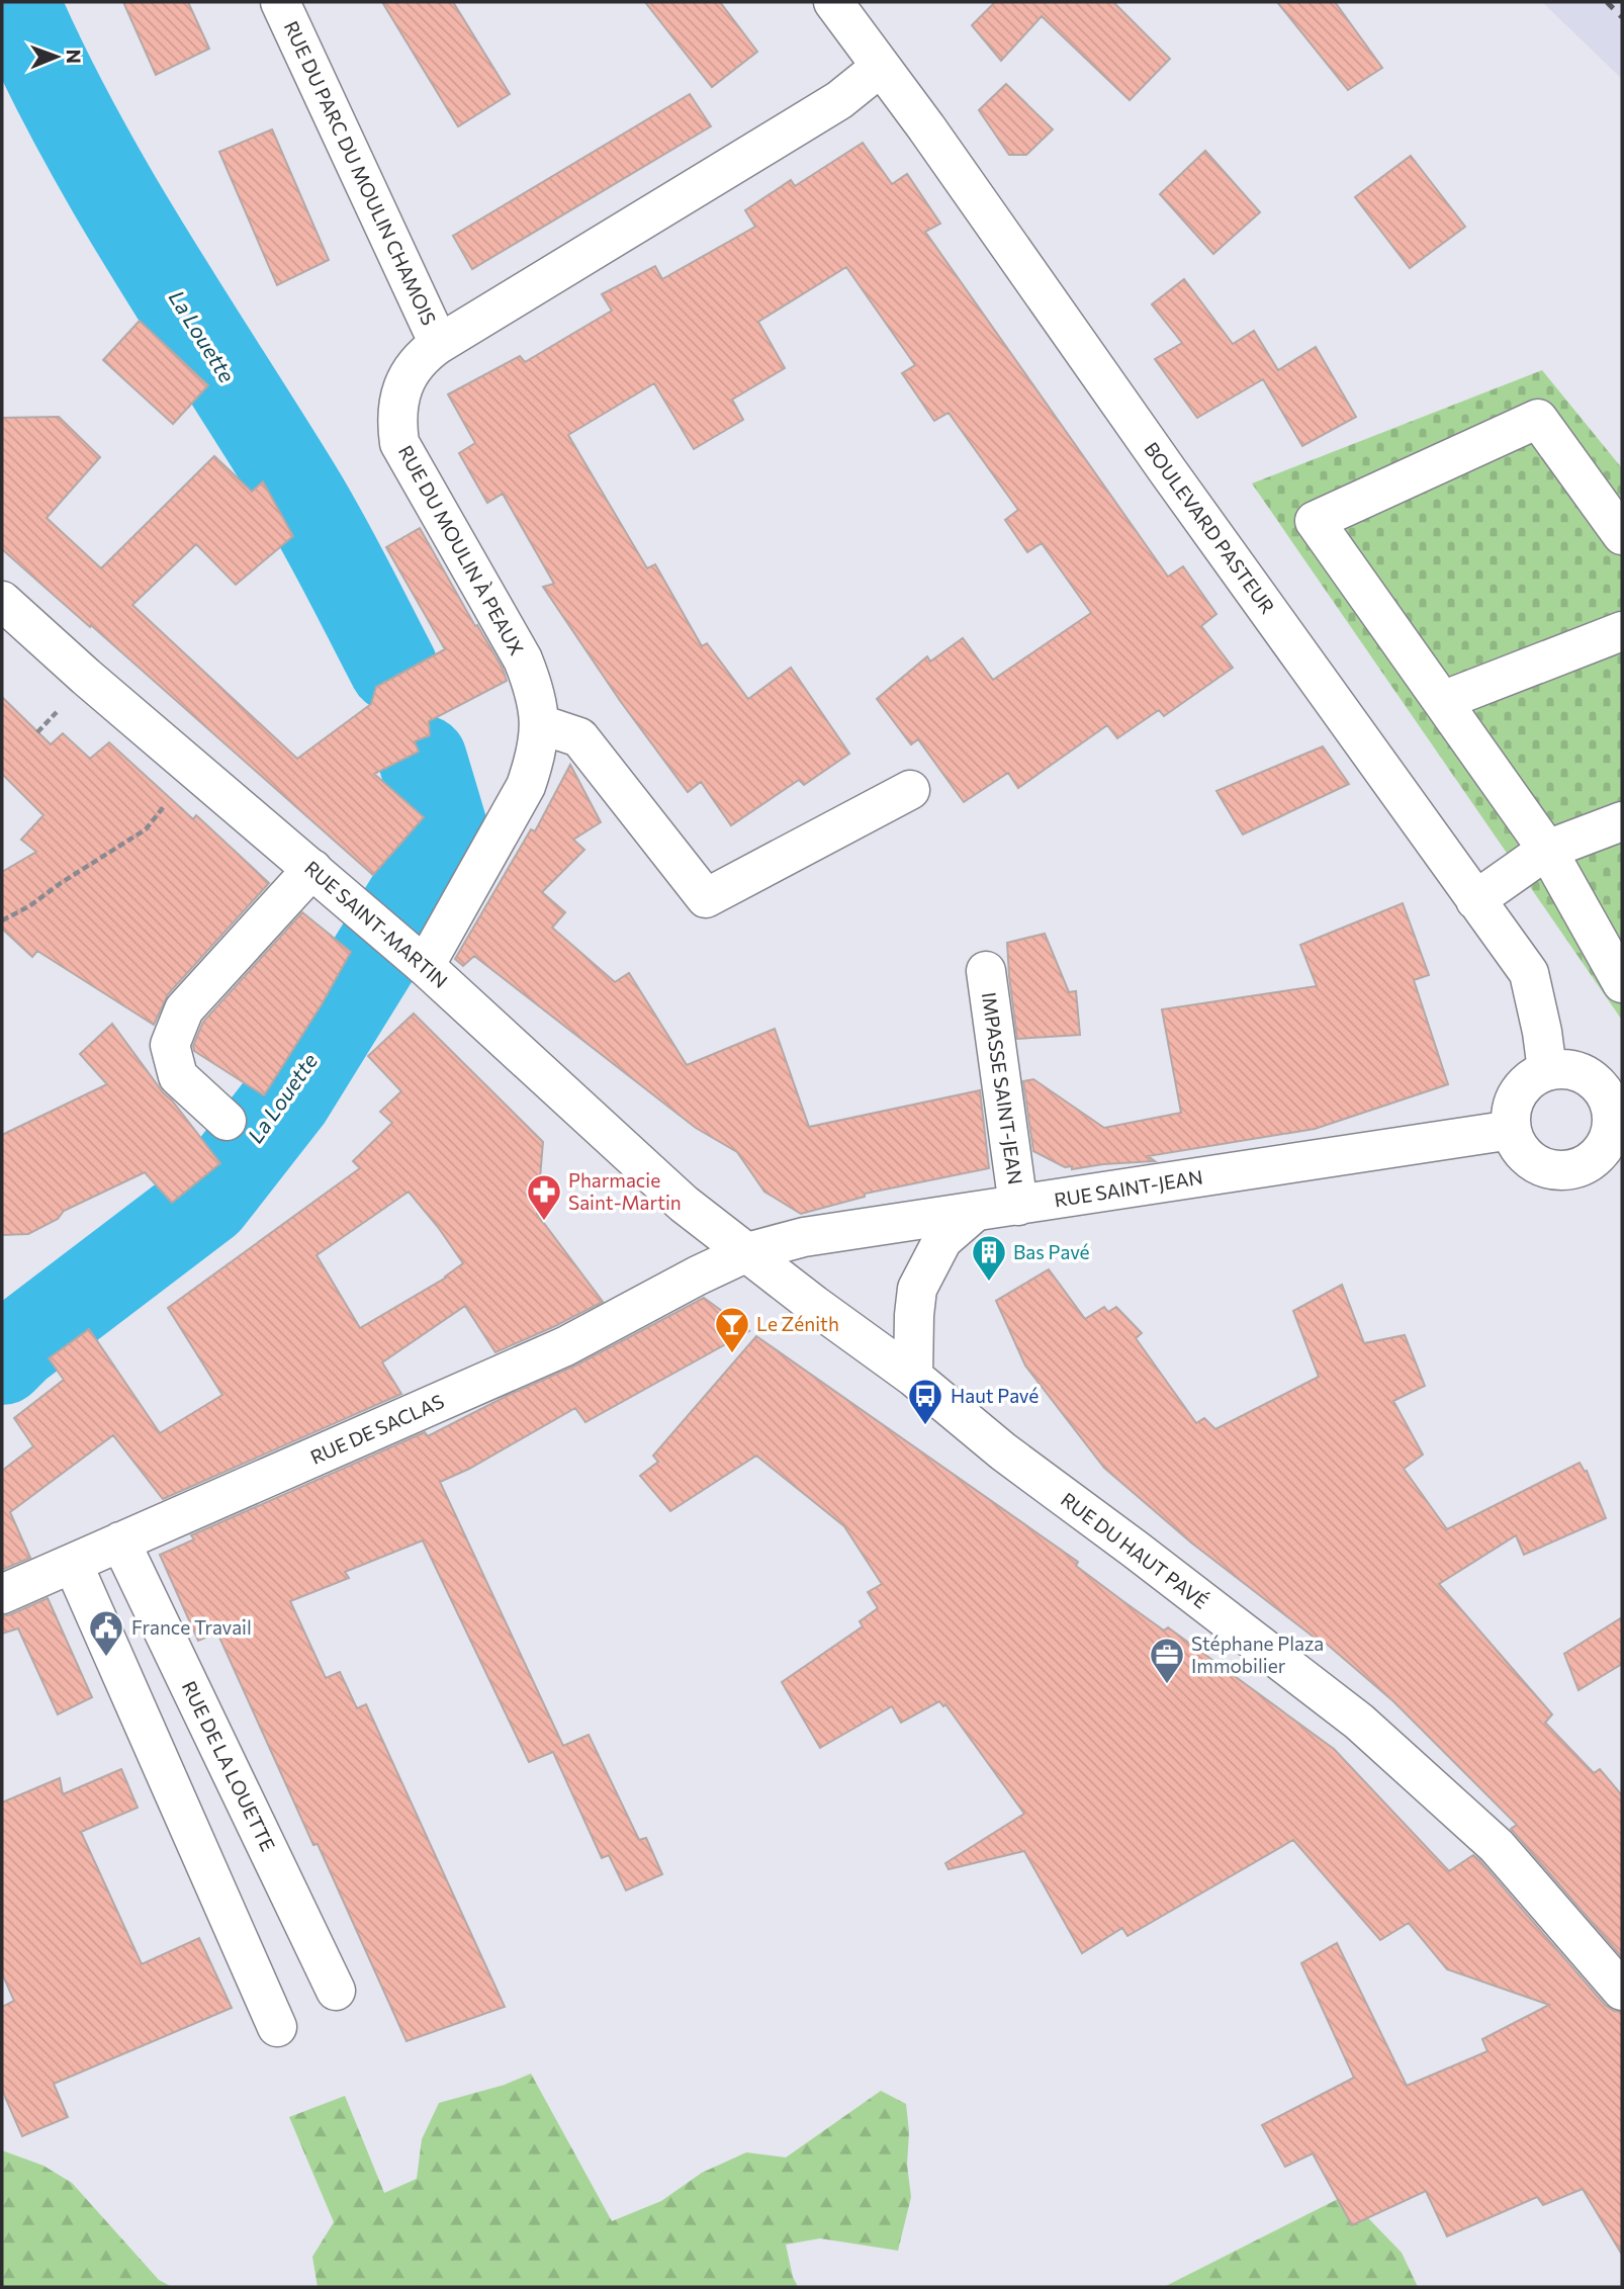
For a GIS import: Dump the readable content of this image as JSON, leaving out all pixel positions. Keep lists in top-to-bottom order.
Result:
{
  "streets": {
    "street": [
      "RUE DU PARC DU MOULIN CHAMOIS",
      "BOULEVARD PASTEUR",
      "RUE DU MOULIN À PEAUX",
      "RUE SAINT-MARTIN",
      "IMPASSE SAINT-JEAN",
      "RUE SAINT-JEAN",
      "RUE DE SACLAS",
      "RUE DU HAUT PAVÉ",
      "RUE DE LA LOUETTE"
    ]
  },
  "crossings": [
    ["RUE DU PARC DU MOULIN CHAMOIS", "RUE DU MOULIN À PEAUX"],
    ["BOULEVARD PASTEUR", "RUE DU MOULIN À PEAUX"],
    ["BOULEVARD PASTEUR", "RUE SAINT-JEAN"],
    ["RUE DU MOULIN À PEAUX", "RUE SAINT-MARTIN"],
    ["RUE SAINT-MARTIN", "RUE SAINT-JEAN"],
    ["RUE SAINT-MARTIN", "RUE DE SACLAS"],
    ["RUE SAINT-MARTIN", "RUE DU HAUT PAVÉ"],
    ["IMPASSE SAINT-JEAN", "RUE SAINT-JEAN"],
    ["RUE SAINT-JEAN", "RUE DE SACLAS"],
    ["RUE SAINT-JEAN", "RUE DU HAUT PAVÉ"],
    ["RUE DE SACLAS", "RUE DU HAUT PAVÉ"],
    ["RUE DE SACLAS", "RUE DE LA LOUETTE"]
  ],
  "water": ["La Louette"],
  "places": {
    "pharmacy": ["Pharmacie Saint-Martin"],
    "building": ["Bas Pavé"],
    "bar": ["Le Zénith"],
    "bus stop": ["Haut Pavé"],
    "public building": ["France Travail"],
    "office": ["Stéphane Plaza Immobilier"]
  },
  "north": "right"
}
